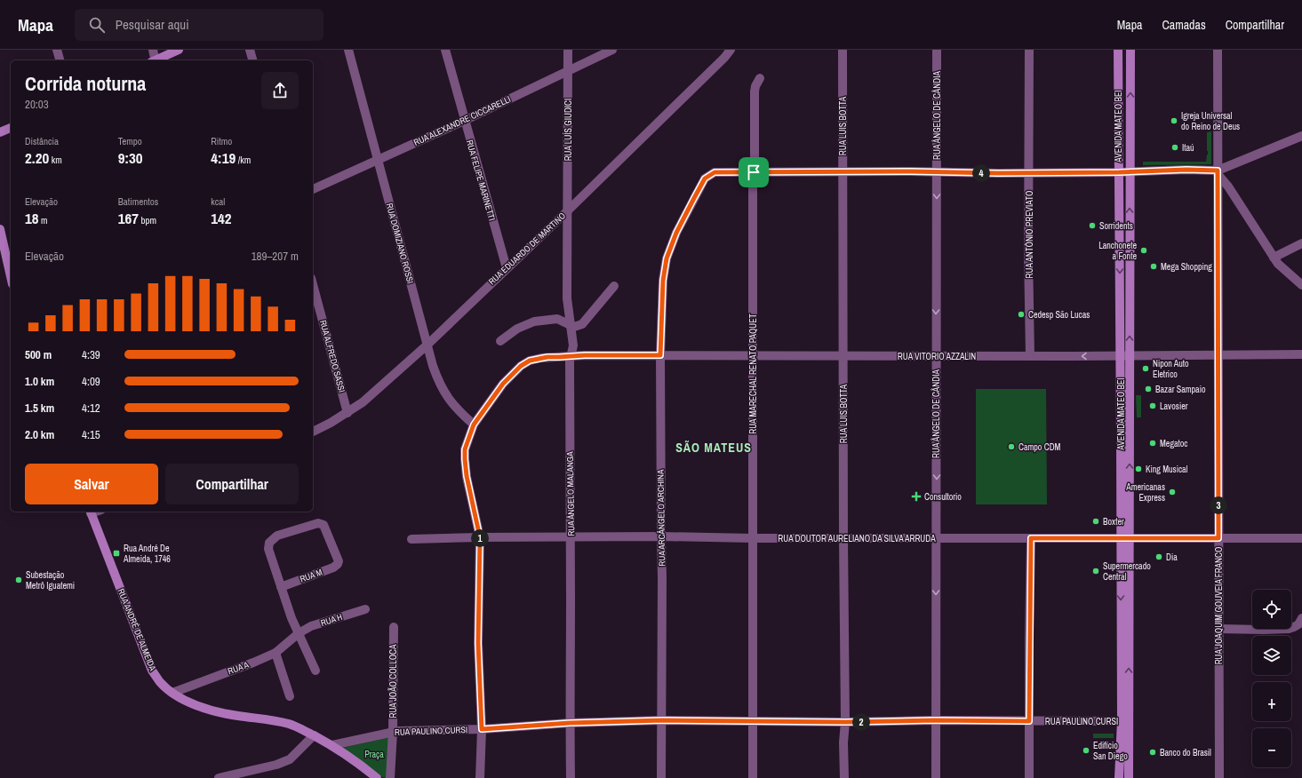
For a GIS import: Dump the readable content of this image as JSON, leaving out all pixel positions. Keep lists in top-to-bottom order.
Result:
{
  "streets": {
    "main road": ["AVENIDA MATEO BEI", "RUA ANDRÉ DE ALMEIDA"],
    "street": [
      "RUA ÂNGELO DE CÂNDIA",
      "RUA ALEXANDRE CICCARELLI",
      "RUA LUIS BOTTA",
      "RUA LUÍS GIUDICI",
      "RUA FELIPE MARINETTI",
      "RUA ANTÔNIO PREVIATO",
      "RUA DOMIZIANO ROSSI",
      "RUA EDUARDO DE MARTINO",
      "RUA ALFREDO SASSI",
      "RUA VITORIO AZZALIN",
      "RUA MARECHAL RENATO PAQUET",
      "RUA ÂNGELO MALANGA",
      "RUA ARCÂNGELO ARCHINA",
      "RUA DOUTOR AURELIANO DA SILVA ARRUDA",
      "RUA M",
      "RUA JOAQUIM GOUVEIA FRANCO",
      "RUA H",
      "RUA A",
      "RUA JOÃO COLLOCA",
      "RUA PAULINO CURSI"
    ]
  },
  "crossings": [
    ["RUA ÂNGELO DE CÂNDIA", "RUA VITORIO AZZALIN"],
    ["RUA ÂNGELO DE CÂNDIA", "RUA DOUTOR AURELIANO DA SILVA ARRUDA"],
    ["RUA ÂNGELO DE CÂNDIA", "RUA PAULINO CURSI"],
    ["RUA ALEXANDRE CICCARELLI", "RUA LUÍS GIUDICI"],
    ["RUA ALEXANDRE CICCARELLI", "RUA FELIPE MARINETTI"],
    ["RUA ALEXANDRE CICCARELLI", "RUA DOMIZIANO ROSSI"],
    ["RUA LUIS BOTTA", "RUA VITORIO AZZALIN"],
    ["RUA LUIS BOTTA", "RUA DOUTOR AURELIANO DA SILVA ARRUDA"],
    ["RUA LUIS BOTTA", "RUA PAULINO CURSI"],
    ["AVENIDA MATEO BEI", "RUA VITORIO AZZALIN"],
    ["AVENIDA MATEO BEI", "RUA DOUTOR AURELIANO DA SILVA ARRUDA"],
    ["AVENIDA MATEO BEI", "RUA PAULINO CURSI"],
    ["RUA LUÍS GIUDICI", "RUA EDUARDO DE MARTINO"],
    ["RUA LUÍS GIUDICI", "RUA ÂNGELO MALANGA"],
    ["RUA FELIPE MARINETTI", "RUA EDUARDO DE MARTINO"],
    ["RUA ANTÔNIO PREVIATO", "RUA VITORIO AZZALIN"],
    ["RUA DOMIZIANO ROSSI", "RUA EDUARDO DE MARTINO"],
    ["RUA DOMIZIANO ROSSI", "RUA VITORIO AZZALIN"],
    ["RUA EDUARDO DE MARTINO", "RUA ALFREDO SASSI"],
    ["RUA EDUARDO DE MARTINO", "RUA ÂNGELO MALANGA"],
    ["RUA VITORIO AZZALIN", "RUA MARECHAL RENATO PAQUET"],
    ["RUA VITORIO AZZALIN", "RUA ÂNGELO MALANGA"],
    ["RUA VITORIO AZZALIN", "RUA ARCÂNGELO ARCHINA"],
    ["RUA VITORIO AZZALIN", "RUA DOUTOR AURELIANO DA SILVA ARRUDA"],
    ["RUA VITORIO AZZALIN", "RUA JOAQUIM GOUVEIA FRANCO"],
    ["RUA VITORIO AZZALIN", "RUA PAULINO CURSI"],
    ["RUA MARECHAL RENATO PAQUET", "RUA ARCÂNGELO ARCHINA"],
    ["RUA MARECHAL RENATO PAQUET", "RUA DOUTOR AURELIANO DA SILVA ARRUDA"],
    ["RUA MARECHAL RENATO PAQUET", "RUA PAULINO CURSI"],
    ["RUA ÂNGELO MALANGA", "RUA DOUTOR AURELIANO DA SILVA ARRUDA"],
    ["RUA ÂNGELO MALANGA", "RUA PAULINO CURSI"],
    ["RUA ARCÂNGELO ARCHINA", "RUA DOUTOR AURELIANO DA SILVA ARRUDA"],
    ["RUA ARCÂNGELO ARCHINA", "RUA PAULINO CURSI"],
    ["RUA DOUTOR AURELIANO DA SILVA ARRUDA", "RUA JOAQUIM GOUVEIA FRANCO"],
    ["RUA H", "RUA A"],
    ["RUA ANDRÉ DE ALMEIDA", "RUA A"],
    ["RUA ANDRÉ DE ALMEIDA", "RUA PAULINO CURSI"],
    ["RUA JOÃO COLLOCA", "RUA PAULINO CURSI"]
  ],
  "one_way": ["RUA ÂNGELO DE CÂNDIA"],
  "districts": ["SÃO MATEUS"],
  "parks": ["Praça"],
  "places": {
    "other": [
      "Igreja Universal do Reino de Deus",
      "Itaú",
      "Sorridents",
      "Lanchonete a Fonte",
      "Mega Shopping",
      "Cedesp São Lucas",
      "Nipon Auto Eletrico",
      "Bazar Sampaio",
      "Lavosier",
      "Megatoc",
      "Campo CDM",
      "King Musical",
      "Americanas Express",
      "Boxter",
      "Dia",
      "Supermercado Central",
      "Subestação Metrô Iguatemi",
      "Edifício San Diego",
      "Banco do Brasil"
    ],
    "health": ["Consultorio"],
    "transit": ["Rua André De Almeida, 1746"]
  },
  "page": {
    "header": "Mapa",
    "search": "Pesquisar aqui",
    "nav": ["Mapa", "Camadas", "Compartilhar"],
    "heading": ["Corrida noturna", "20:03"],
    "stats": [
      ["Distância", "2.20 km"],
      ["Tempo", "9:30"],
      ["Ritmo", "4:19 /km"],
      ["Elevação", "18 m"],
      ["Batimentos", "167 bpm"],
      ["kcal", "142"]
    ],
    "pins": [
      "4",
      "3",
      "1",
      "2"
    ],
    "chart": ["Elevação", "189–207 m"],
    "list": [
      {
        "name": "500 m",
        "note": "4:39"
      },
      {
        "name": "1.0 km",
        "note": "4:09"
      },
      {
        "name": "1.5 km",
        "note": "4:12"
      },
      {
        "name": "2.0 km",
        "note": "4:15"
      }
    ],
    "buttons": ["Salvar", "Compartilhar"],
    "map_buttons": ["+", "−"]
  }
}
